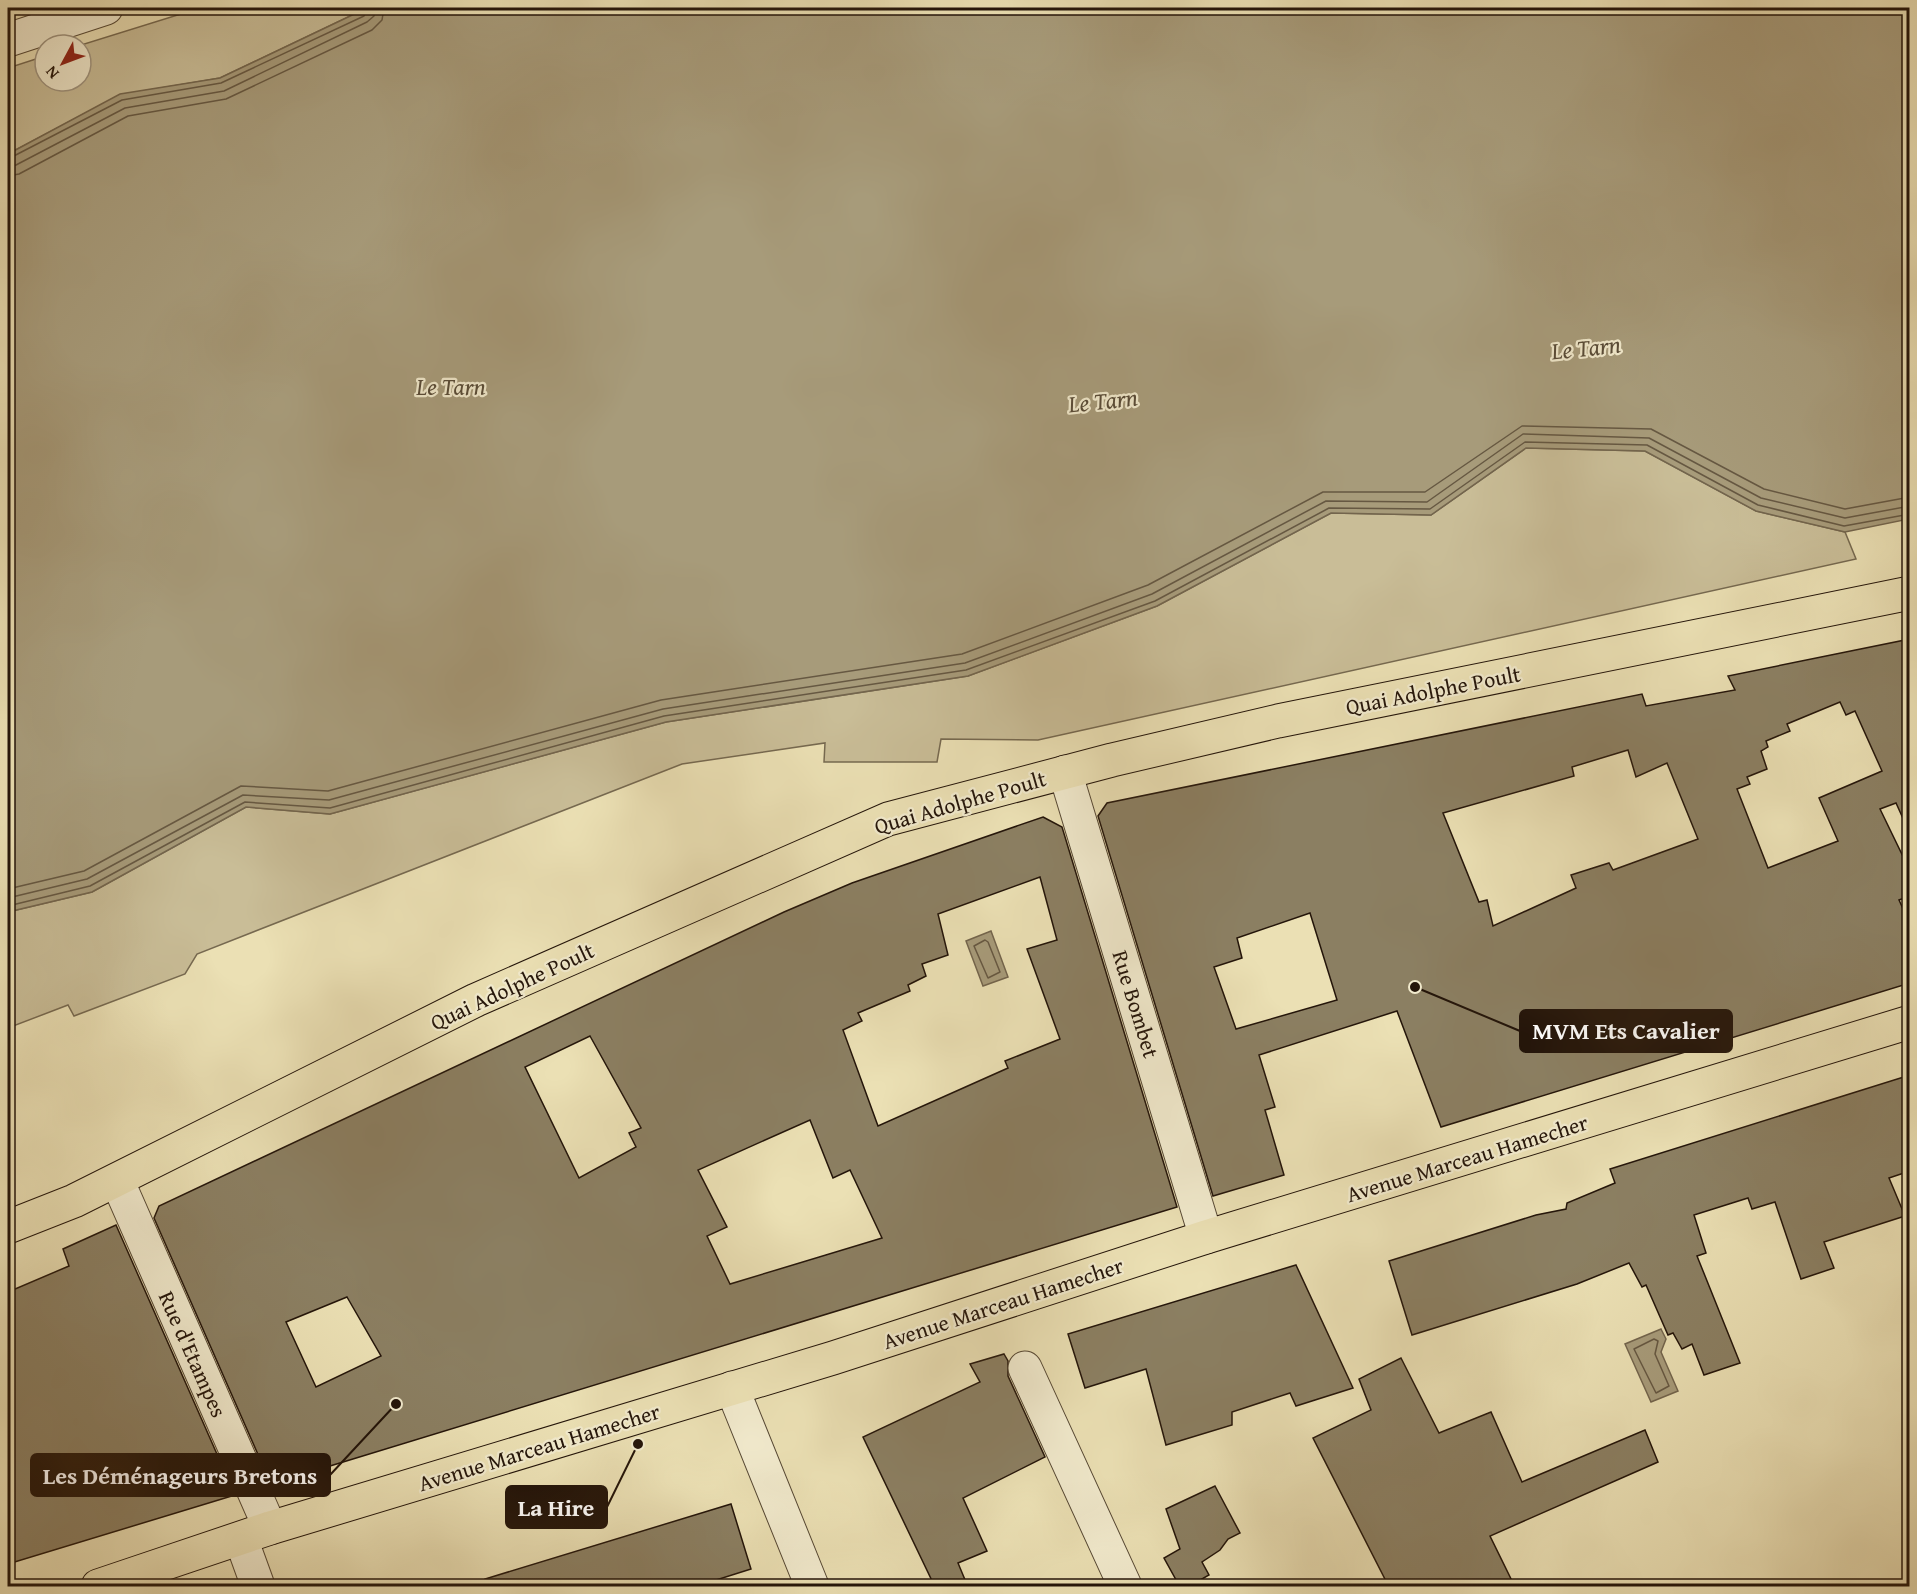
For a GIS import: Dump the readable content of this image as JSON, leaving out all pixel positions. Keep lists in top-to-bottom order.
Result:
{
  "streets": {
    "main road": ["Quai Adolphe Poult", "Avenue Marceau Hamecher"],
    "street": ["Rue Bombet", "Rue d'Etampes"]
  },
  "crossings": [
    ["Quai Adolphe Poult", "Rue Bombet"],
    ["Quai Adolphe Poult", "Rue d'Etampes"],
    ["Rue Bombet", "Avenue Marceau Hamecher"],
    ["Avenue Marceau Hamecher", "Rue d'Etampes"]
  ],
  "water": ["Le Tarn"],
  "places": ["MVM Ets Cavalier", "Les Déménageurs Bretons", "La Hire"],
  "north": "bottom left"
}
